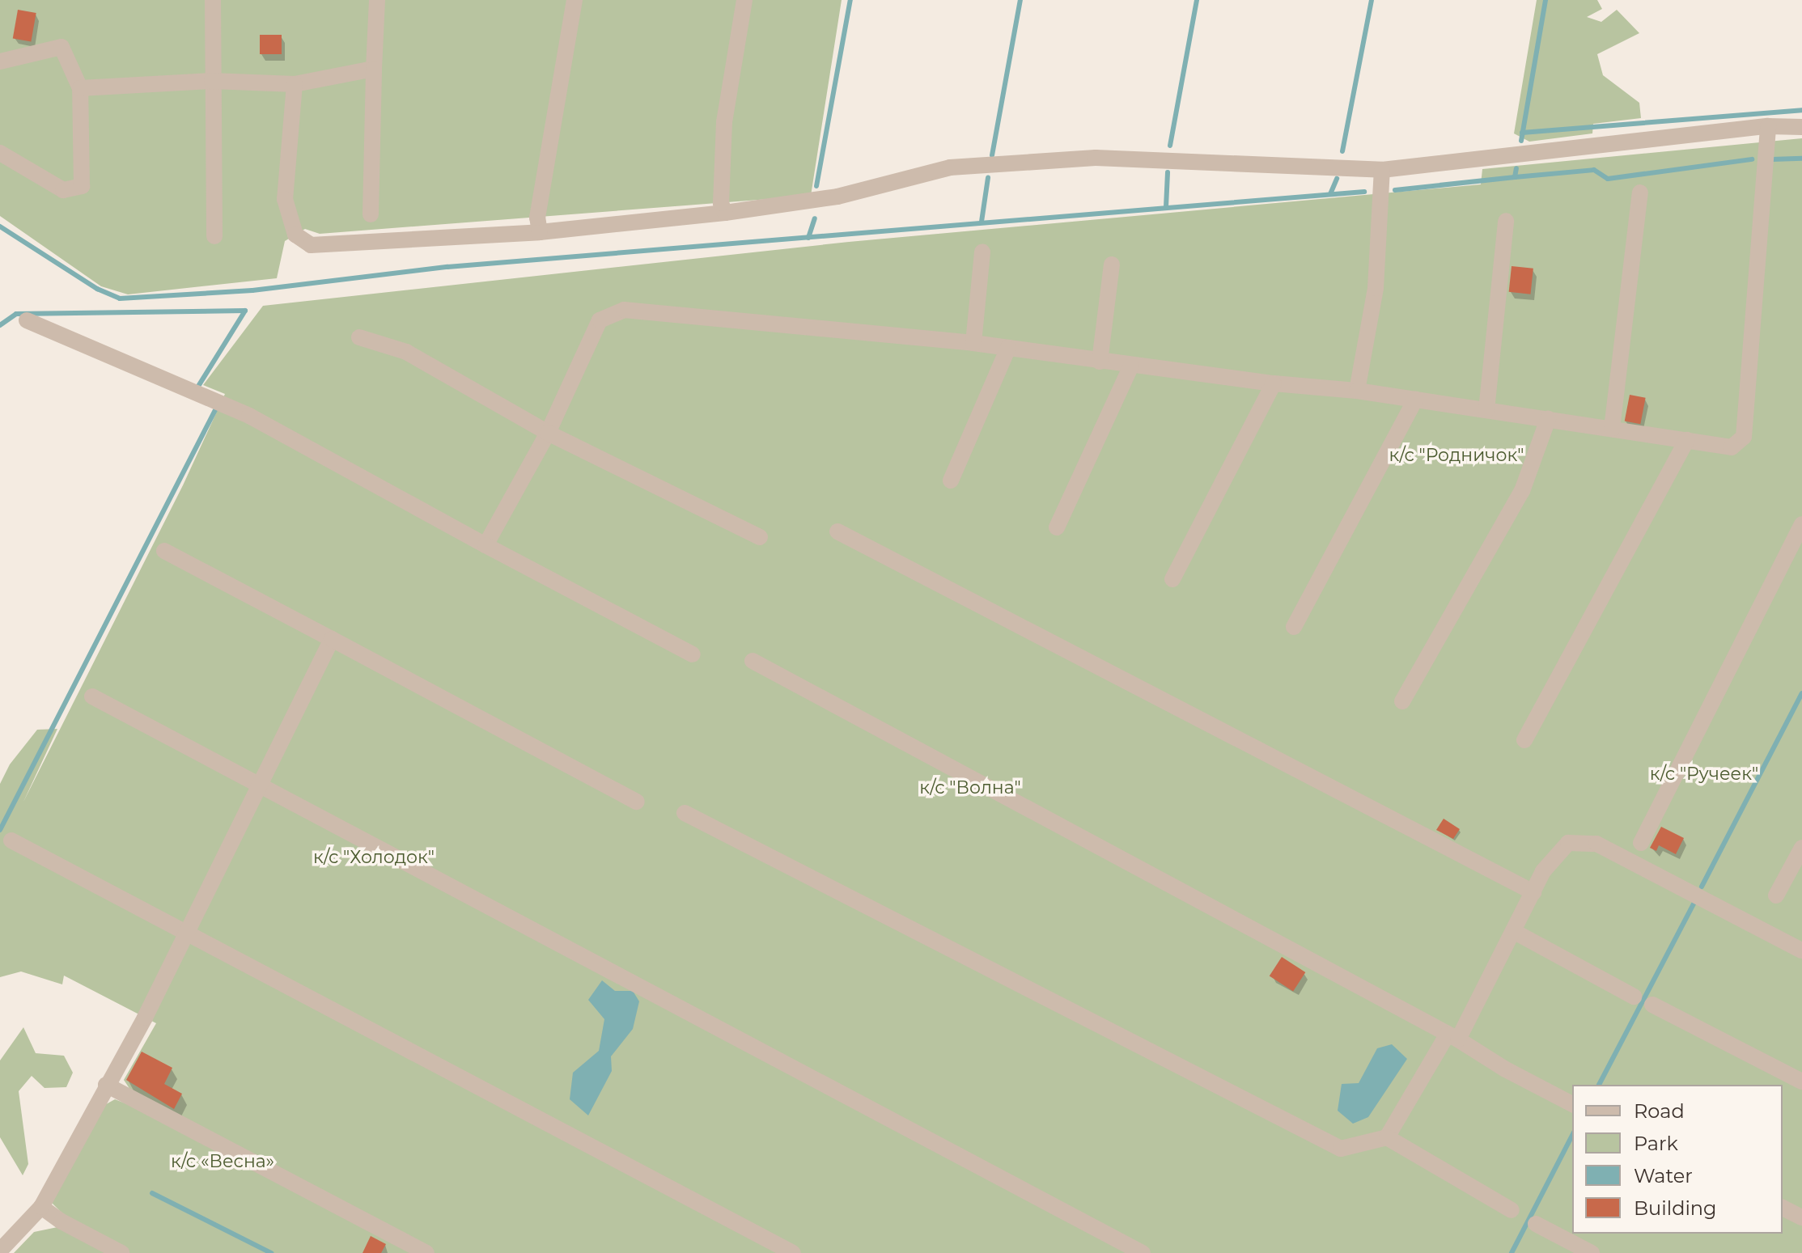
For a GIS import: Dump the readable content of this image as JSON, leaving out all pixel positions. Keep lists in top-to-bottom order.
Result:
{
  "parks": [
    "к/с \"Родничок\"",
    "к/с \"Ручеек\"",
    "к/с \"Волна\"",
    "к/с \"Холодок\"",
    "к/с «Весна»"
  ],
  "legend": [
    "Road",
    "Park",
    "Water",
    "Building"
  ]
}
